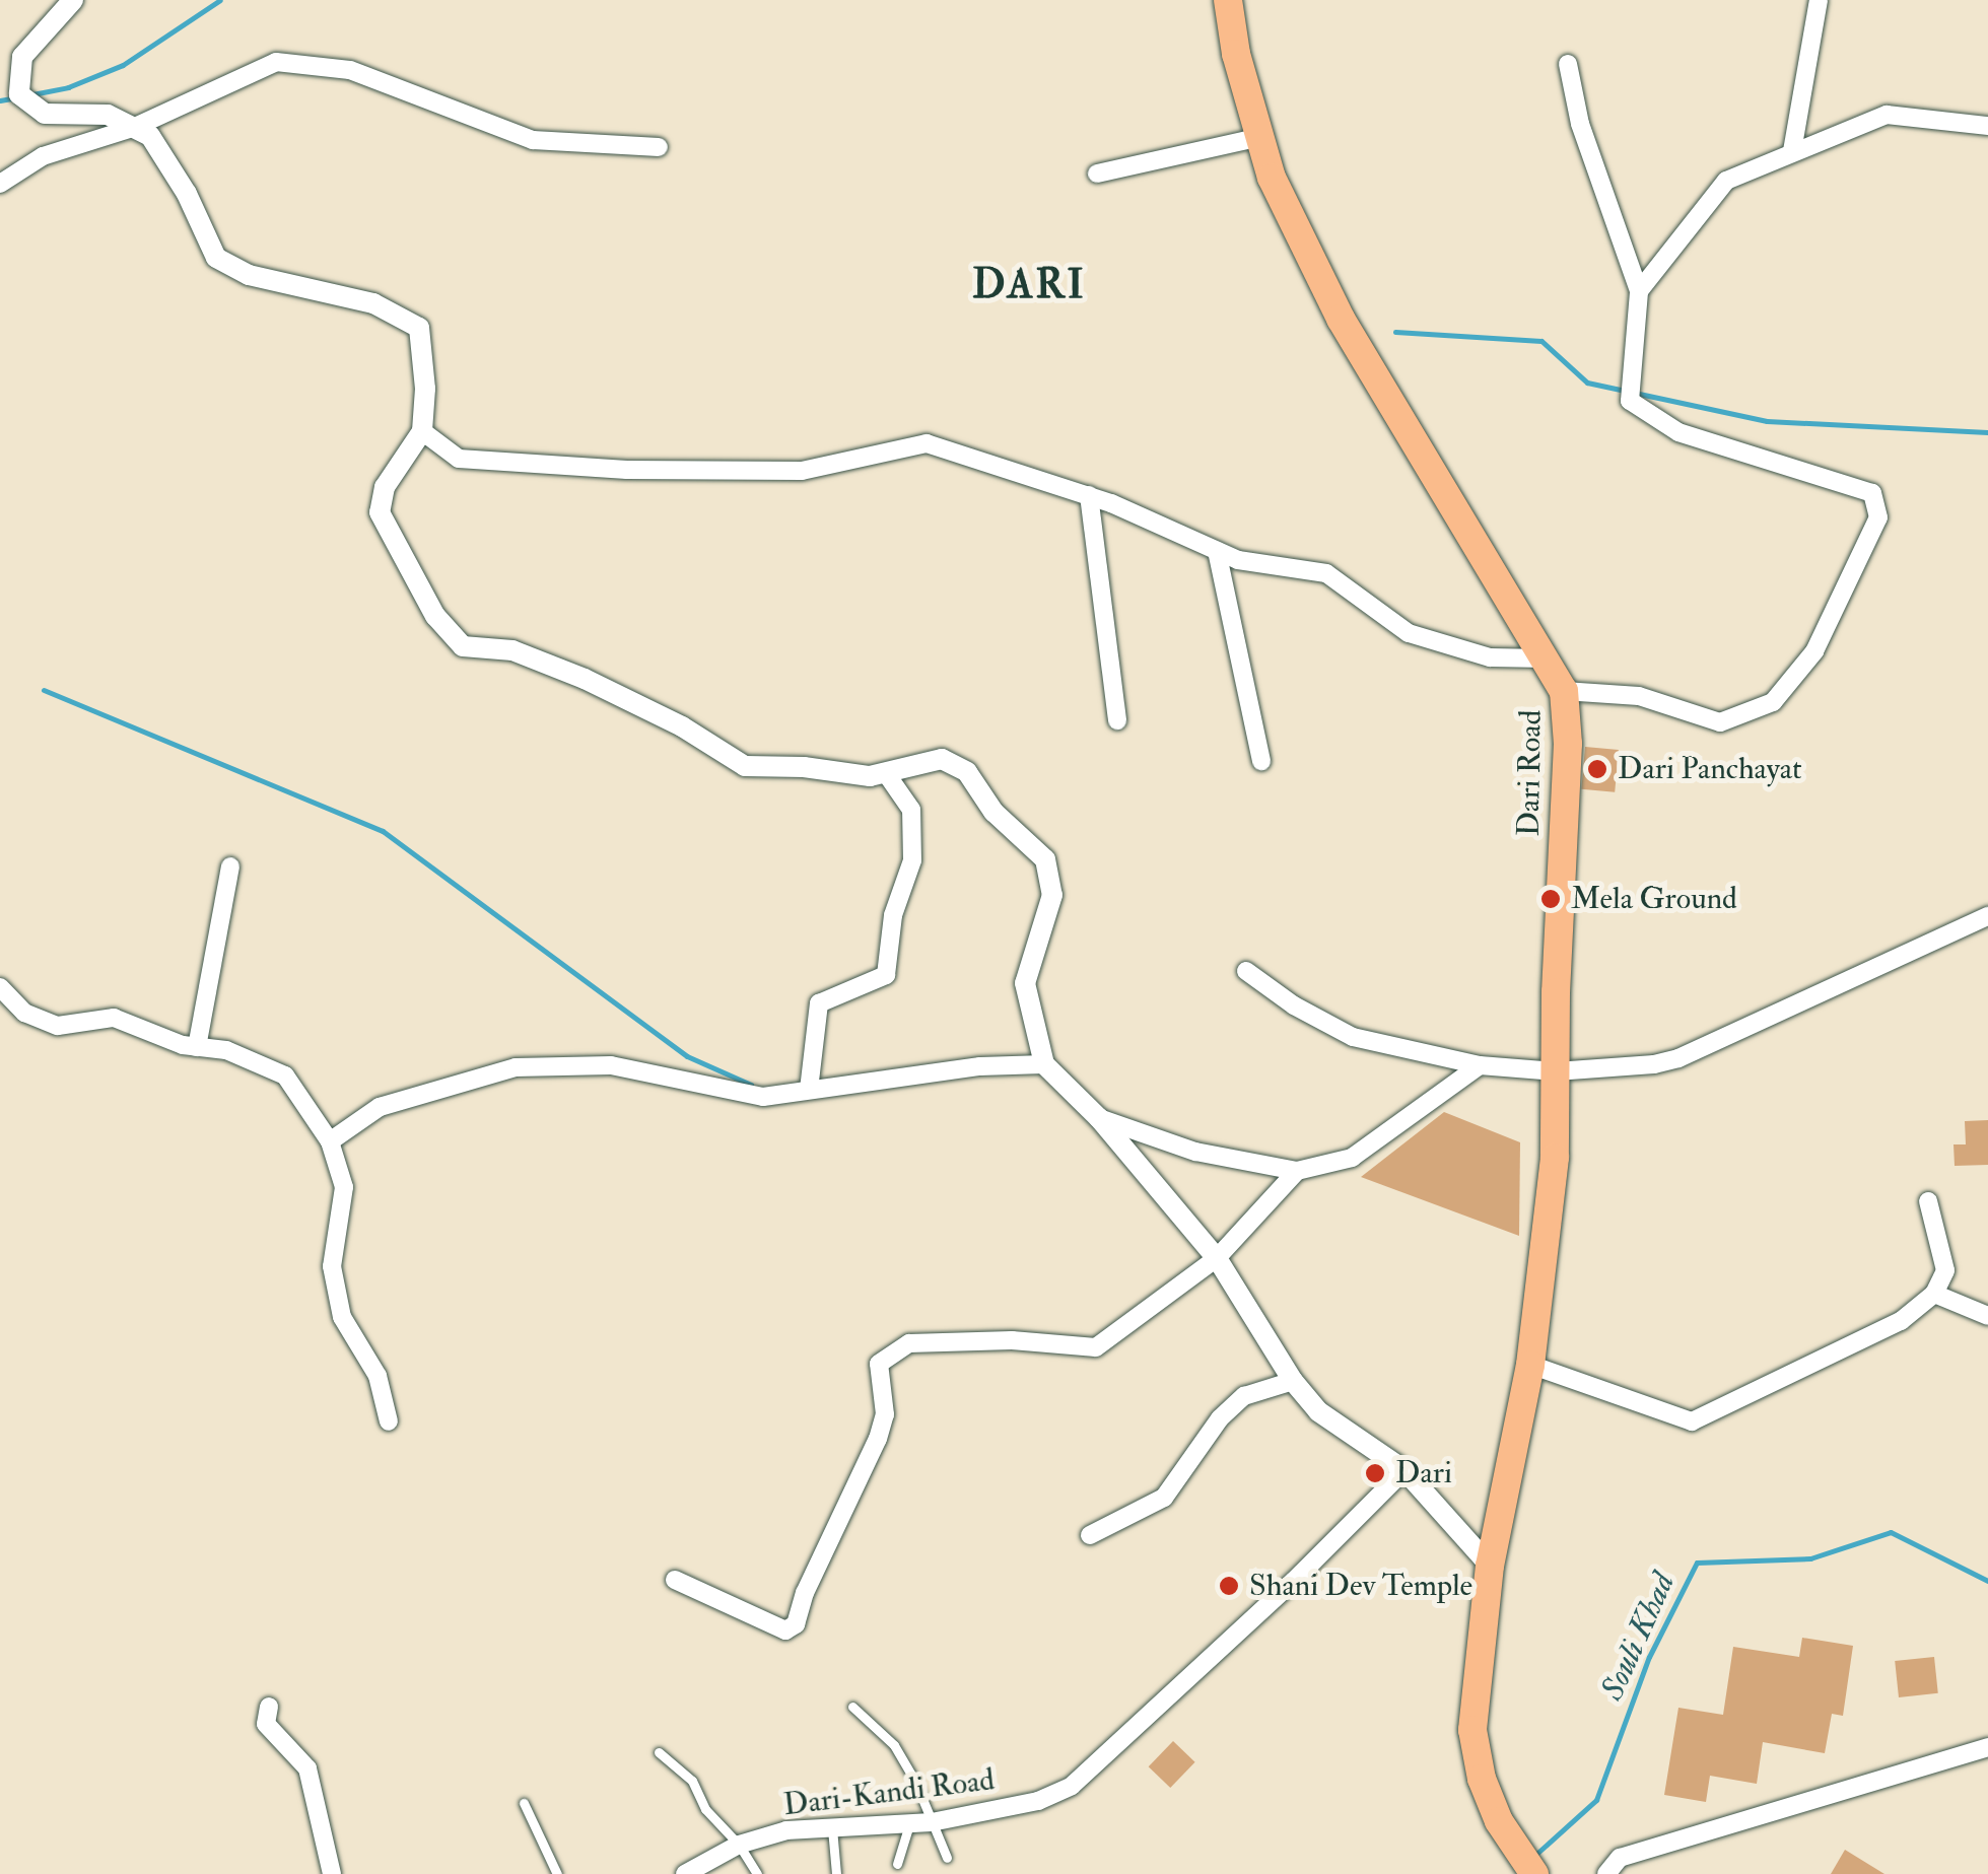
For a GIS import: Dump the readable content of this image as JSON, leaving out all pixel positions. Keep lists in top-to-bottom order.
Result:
{
  "streets": {
    "main road": ["Dari Road"],
    "street": ["Dari-Kandi Road"]
  },
  "districts": ["DARI"],
  "water": ["Souli Khad"],
  "places": [
    "Dari Panchayat",
    "Mela Ground",
    "Dari",
    "Shani Dev Temple"
  ]
}
